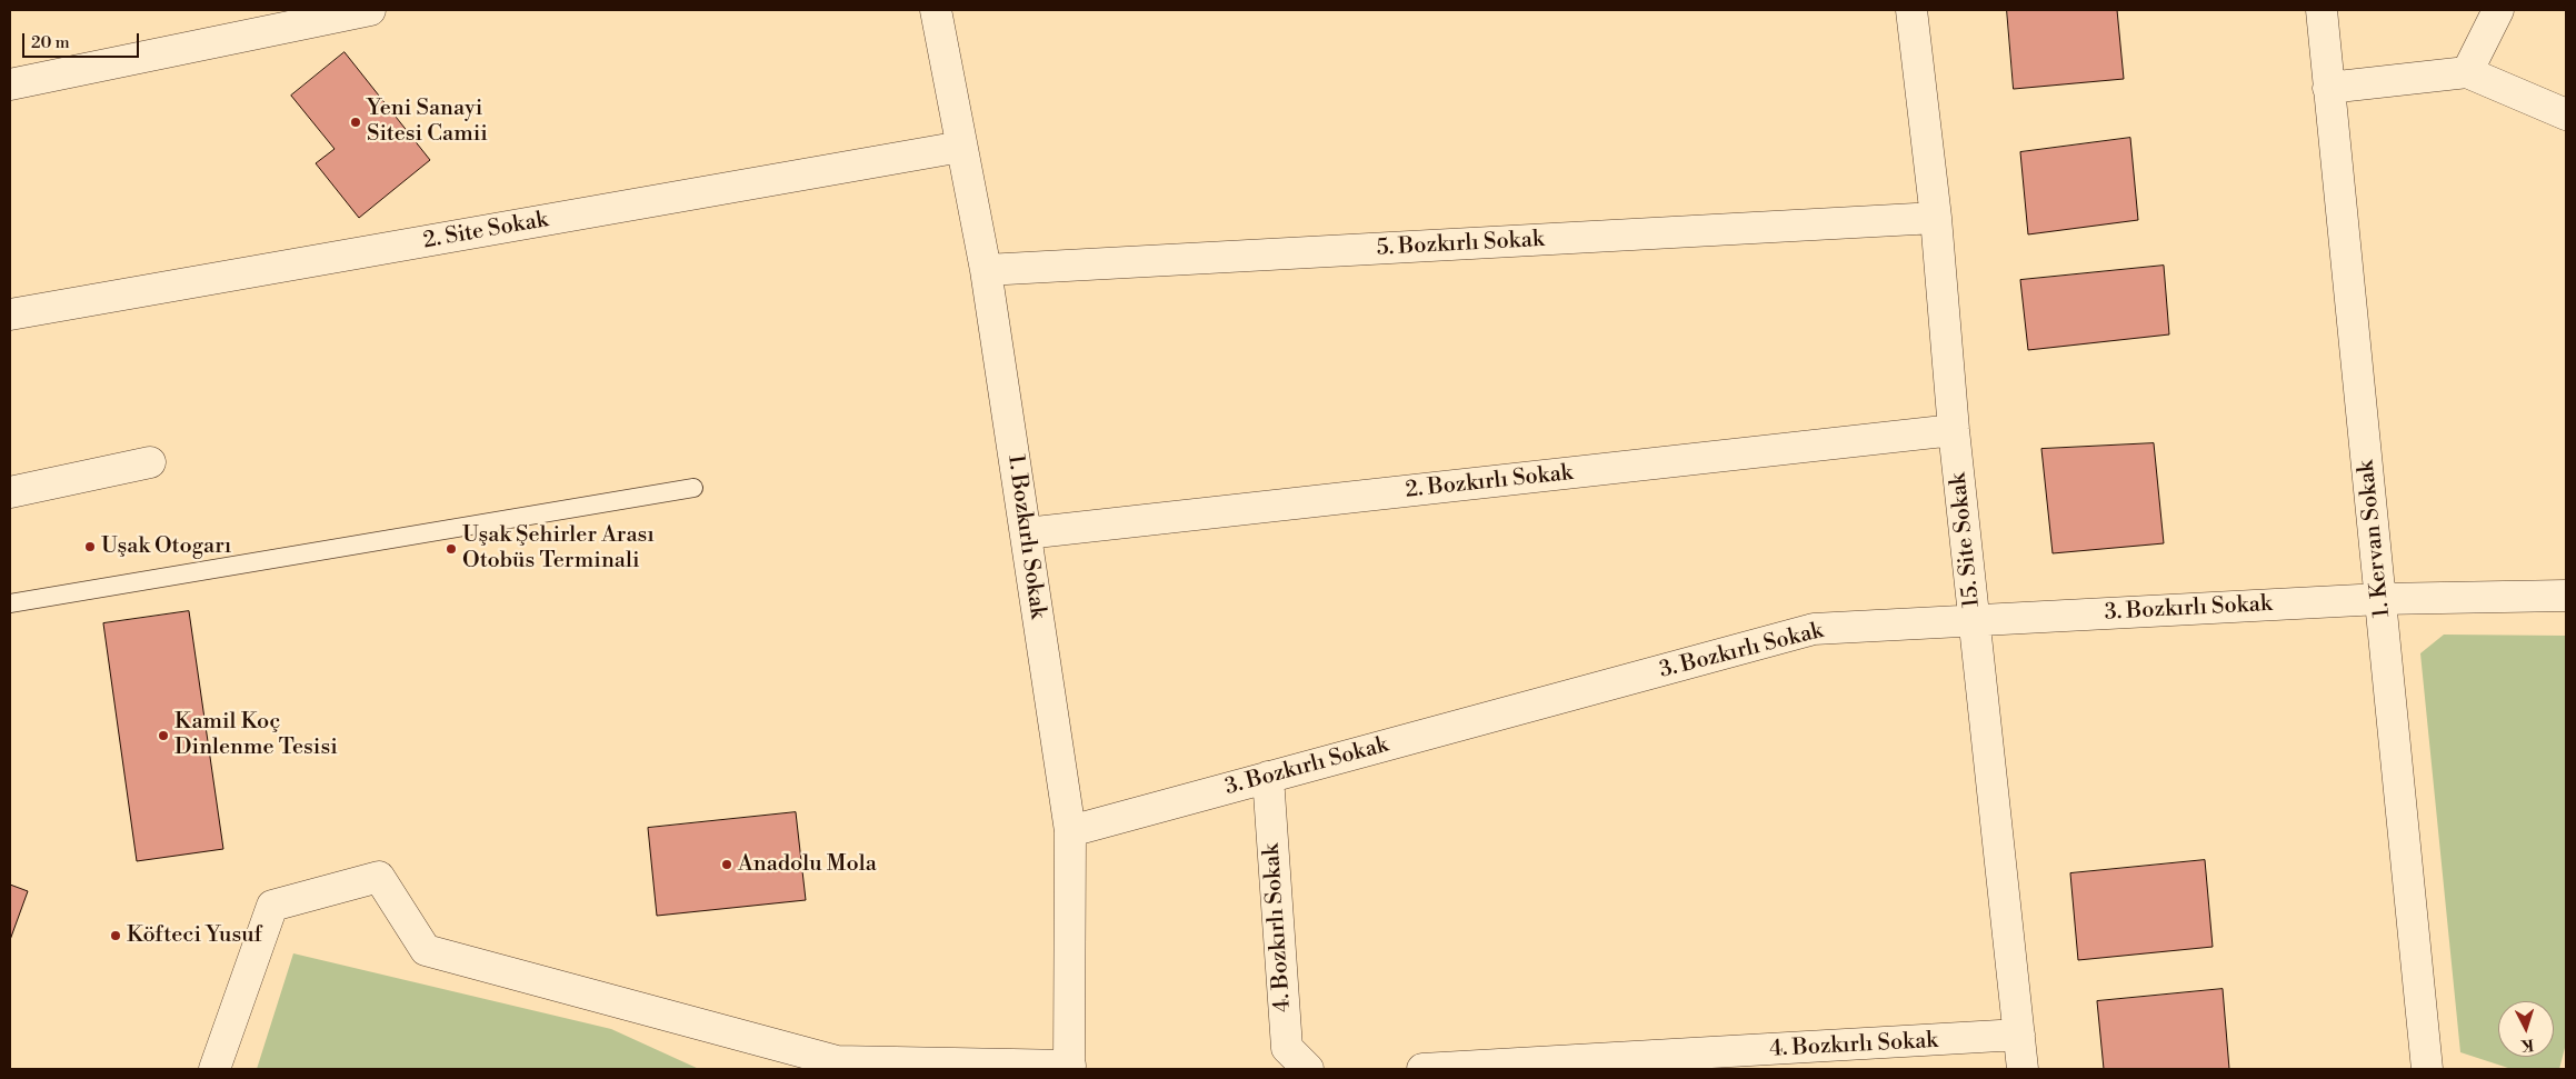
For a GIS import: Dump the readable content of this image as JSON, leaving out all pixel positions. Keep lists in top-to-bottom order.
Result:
{
  "streets": {
    "street": [
      "2. Site Sokak",
      "5. Bozkırlı Sokak",
      "2. Bozkırlı Sokak",
      "1. Bozkırlı Sokak",
      "1. Kervan Sokak",
      "15. Site Sokak",
      "3. Bozkırlı Sokak",
      "4. Bozkırlı Sokak"
    ]
  },
  "crossings": [
    ["2. Site Sokak", "1. Bozkırlı Sokak"],
    ["5. Bozkırlı Sokak", "1. Bozkırlı Sokak"],
    ["5. Bozkırlı Sokak", "15. Site Sokak"],
    ["2. Bozkırlı Sokak", "1. Bozkırlı Sokak"],
    ["2. Bozkırlı Sokak", "15. Site Sokak"],
    ["1. Bozkırlı Sokak", "3. Bozkırlı Sokak"],
    ["1. Kervan Sokak", "3. Bozkırlı Sokak"],
    ["15. Site Sokak", "3. Bozkırlı Sokak"],
    ["15. Site Sokak", "4. Bozkırlı Sokak"],
    ["3. Bozkırlı Sokak", "4. Bozkırlı Sokak"]
  ],
  "places": [
    "Yeni Sanayi Sitesi Camii",
    "Uşak Otogarı",
    "Uşak Şehirler Arası Otobüs Terminali",
    "Kamil Koç Dinlenme Tesisi",
    "Anadolu Mola",
    "Köfteci Yusuf"
  ],
  "scale_bar": "20 m",
  "north": "bottom"
}
